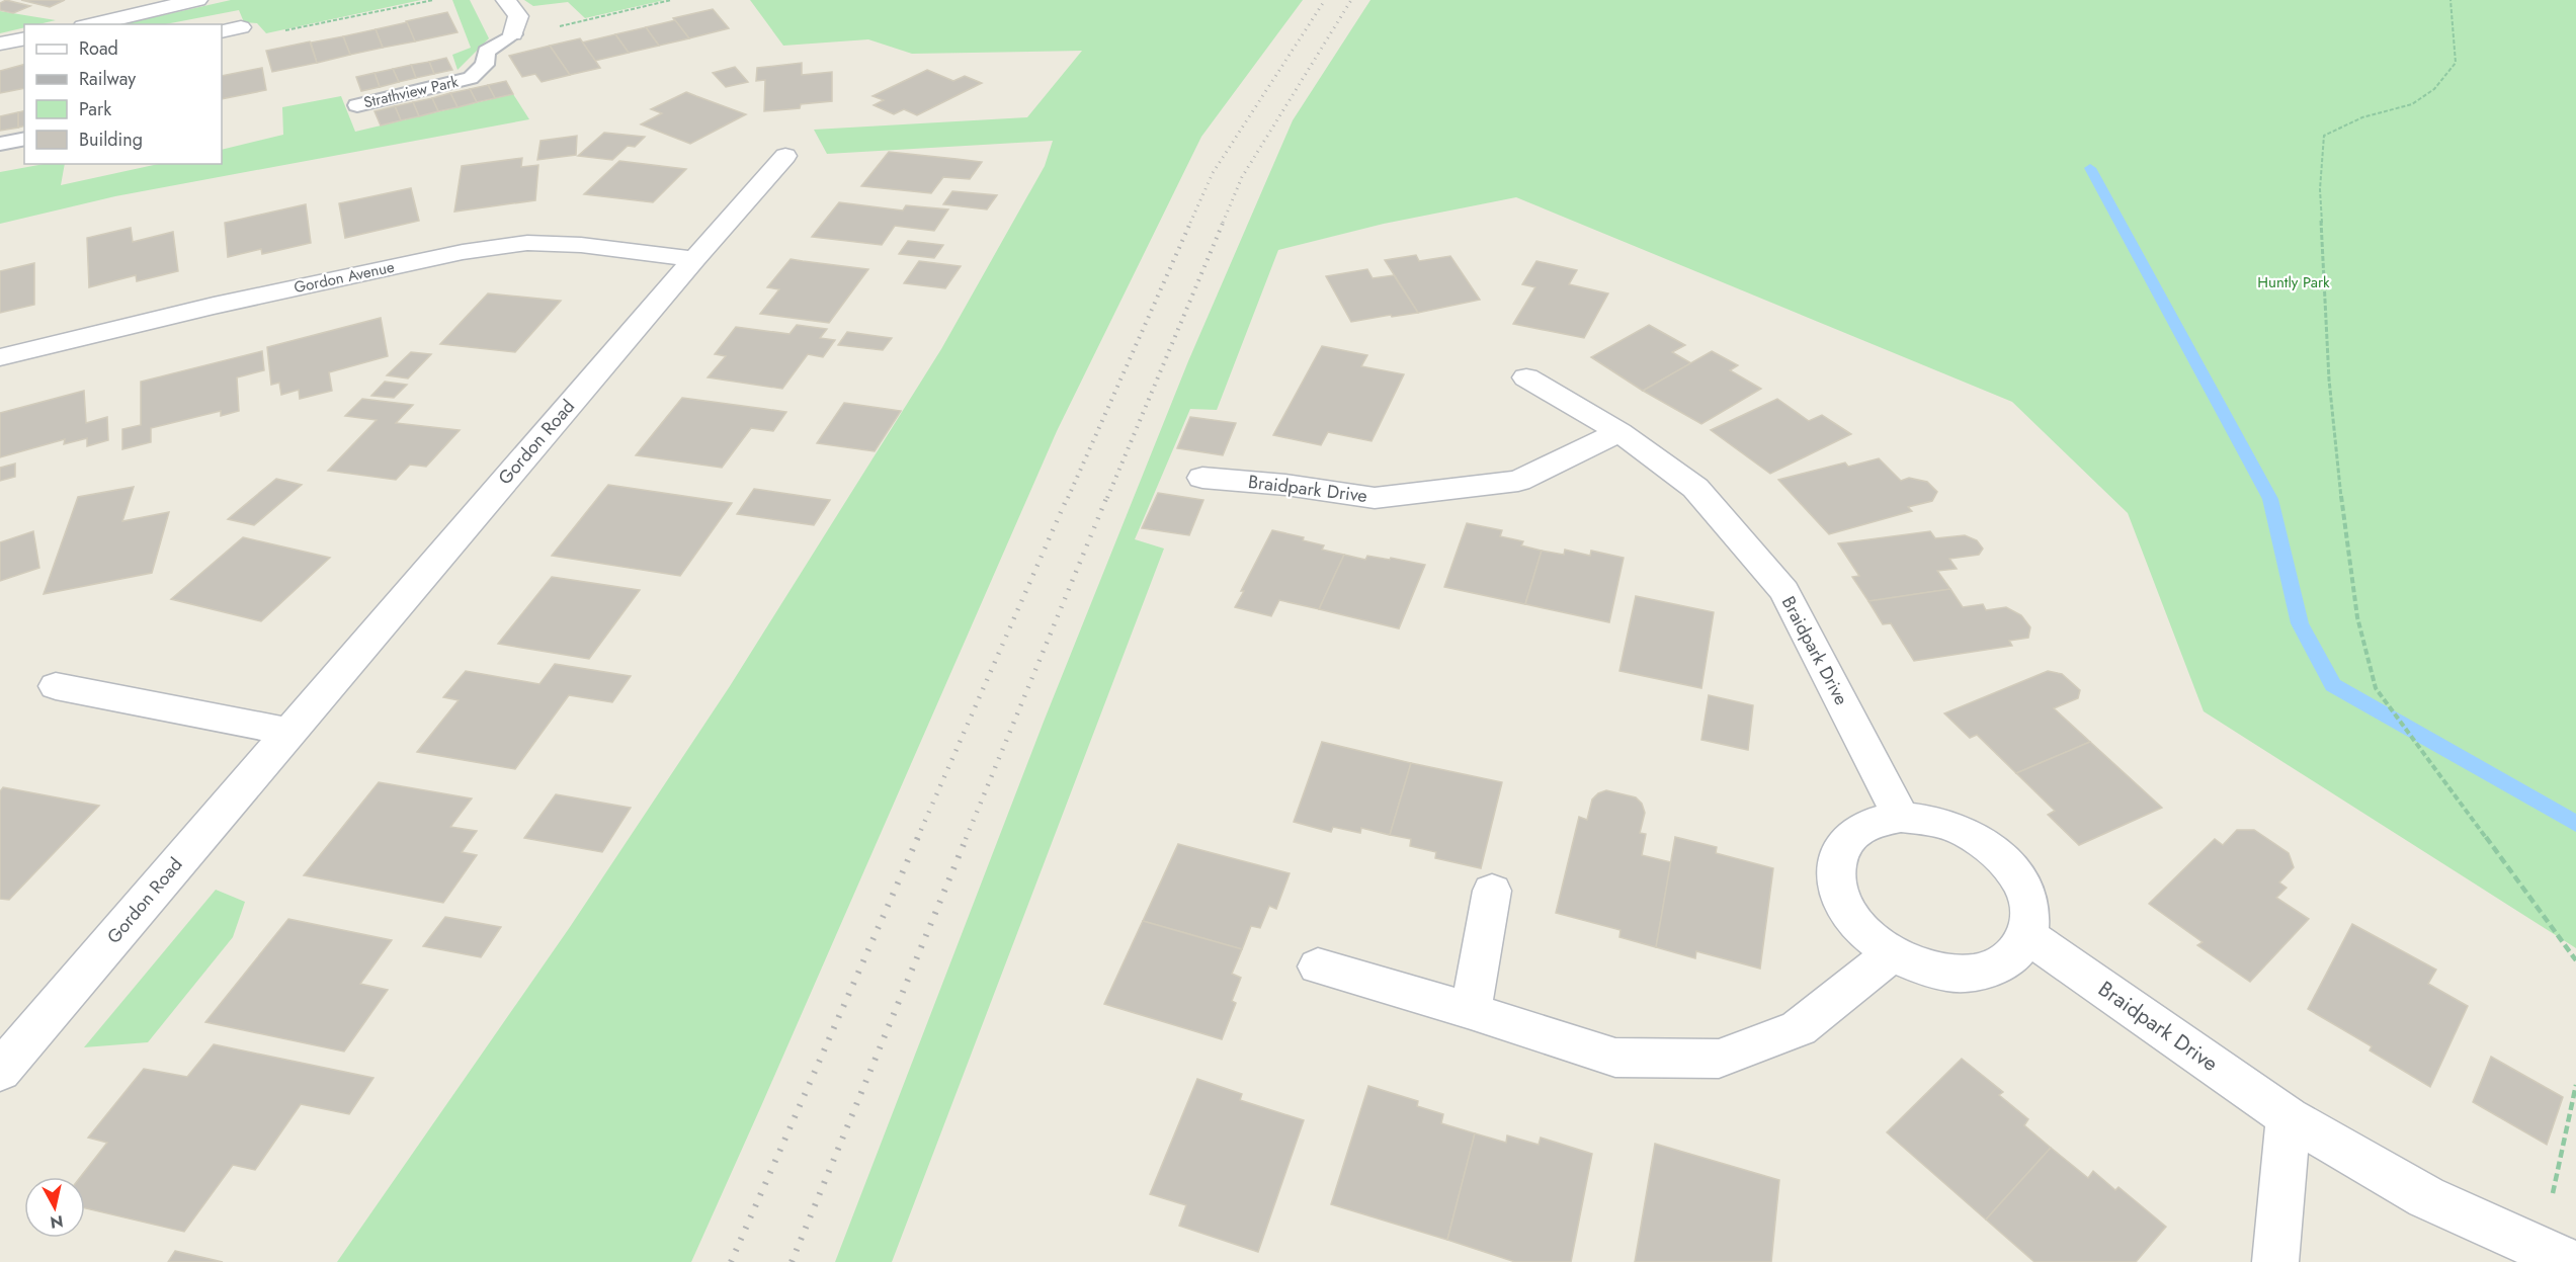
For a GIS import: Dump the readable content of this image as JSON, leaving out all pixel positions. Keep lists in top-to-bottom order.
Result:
{
  "streets": {
    "street": ["Gordon Avenue", "Gordon Road", "Braidpark Drive"],
    "lane": ["Strathview Park"]
  },
  "crossings": [
    ["Gordon Avenue", "Gordon Road"]
  ],
  "parks": ["Huntly Park"],
  "legend": [
    "Road",
    "Railway",
    "Park",
    "Building"
  ],
  "north": "bottom"
}
